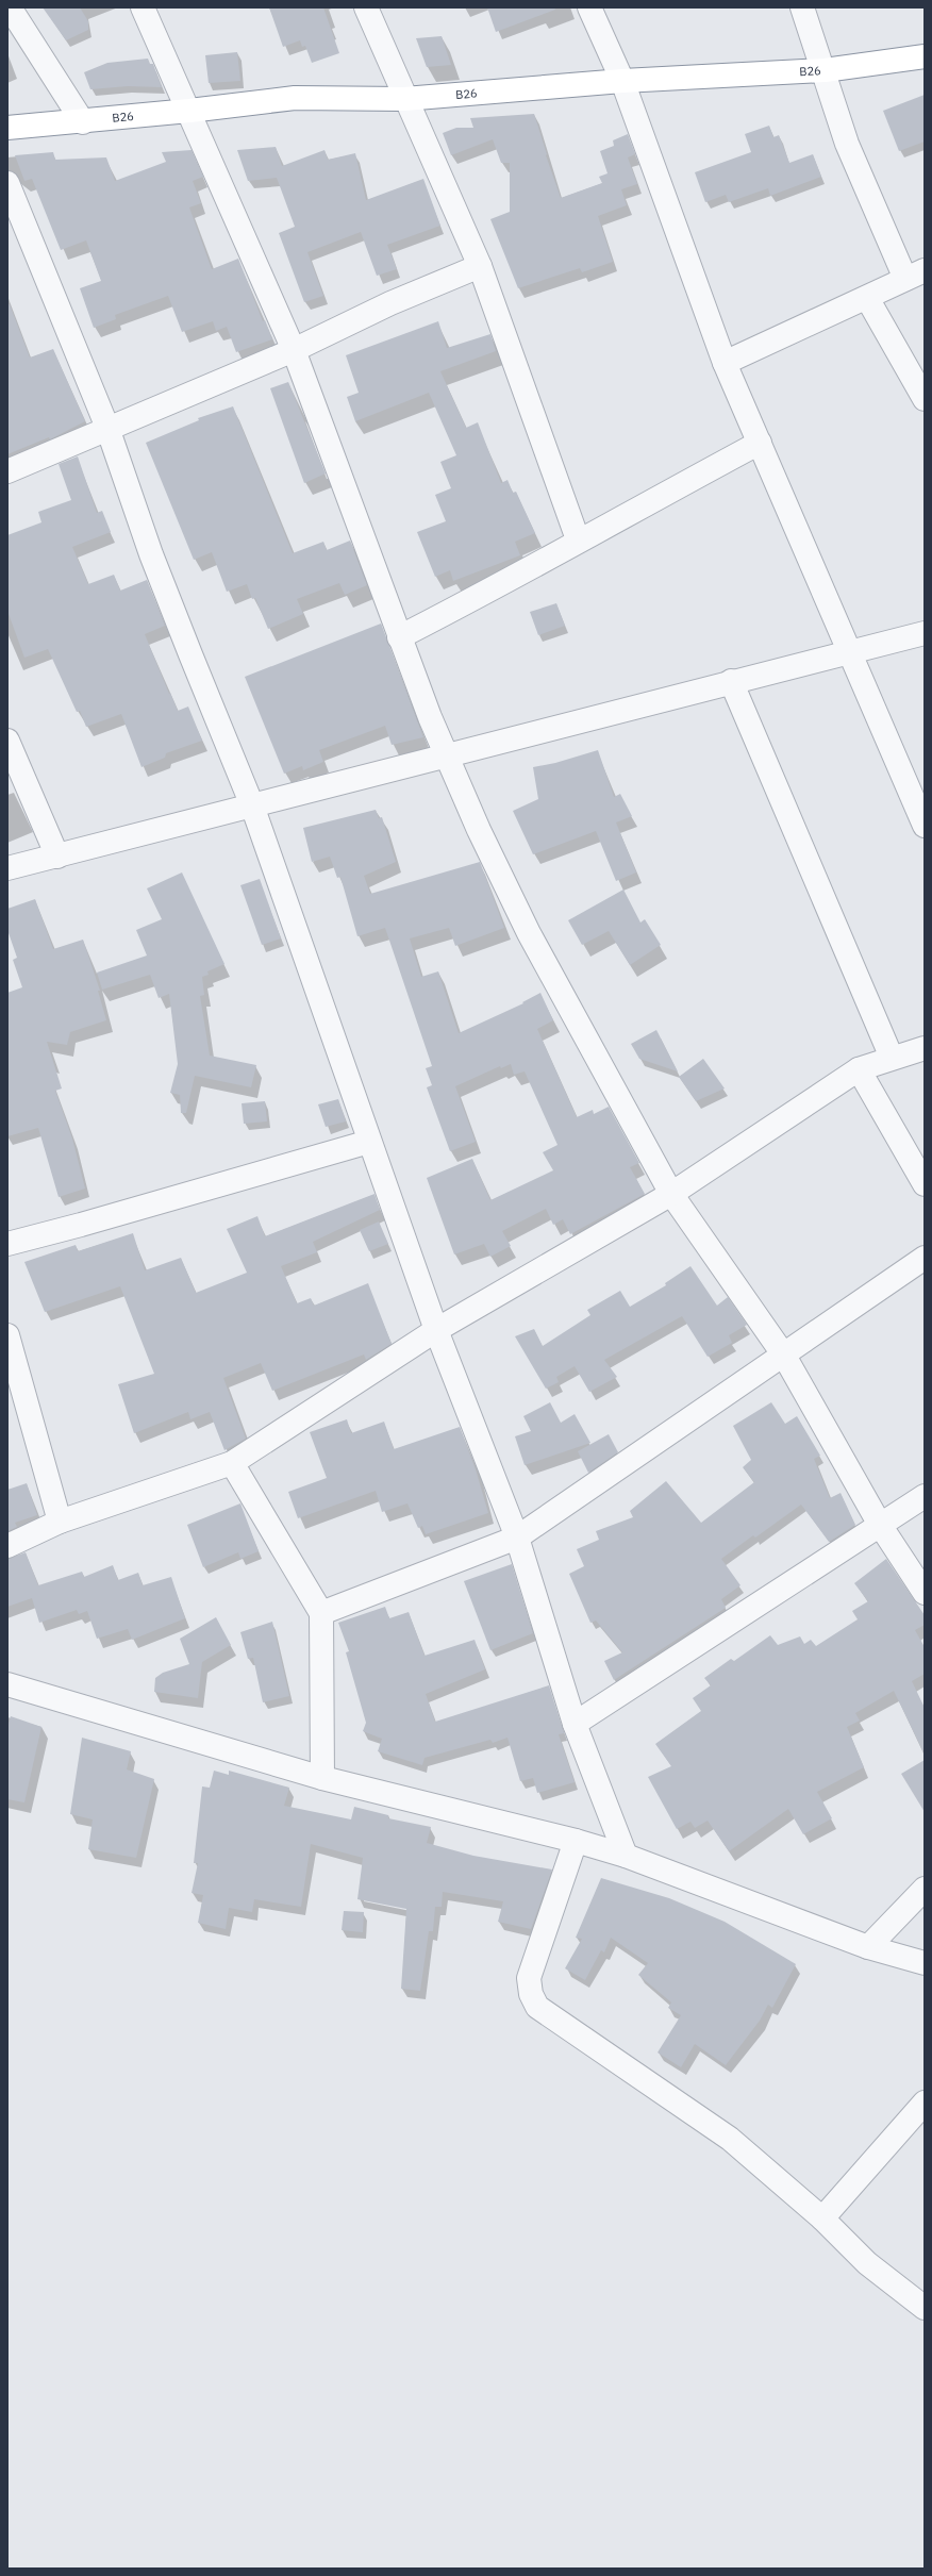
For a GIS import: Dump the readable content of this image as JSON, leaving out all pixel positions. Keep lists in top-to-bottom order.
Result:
{
  "streets": {
    "highway": ["B26"]
  }
}
